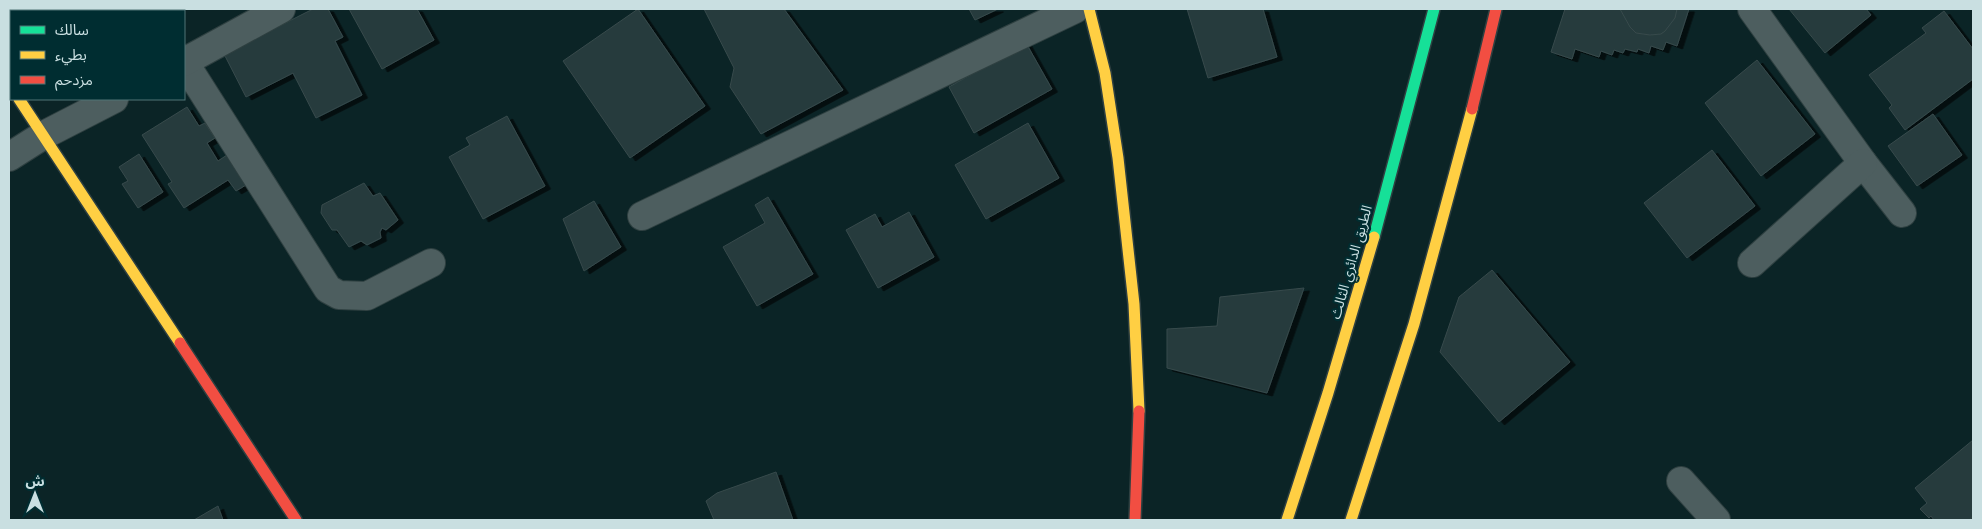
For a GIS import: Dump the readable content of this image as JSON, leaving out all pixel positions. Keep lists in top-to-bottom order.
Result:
{
  "streets": {
    "main road": ["الطريق الدائري الثالث"]
  },
  "legend": ["سالك", "بطيء", "مزدحم"],
  "north": "top"
}
